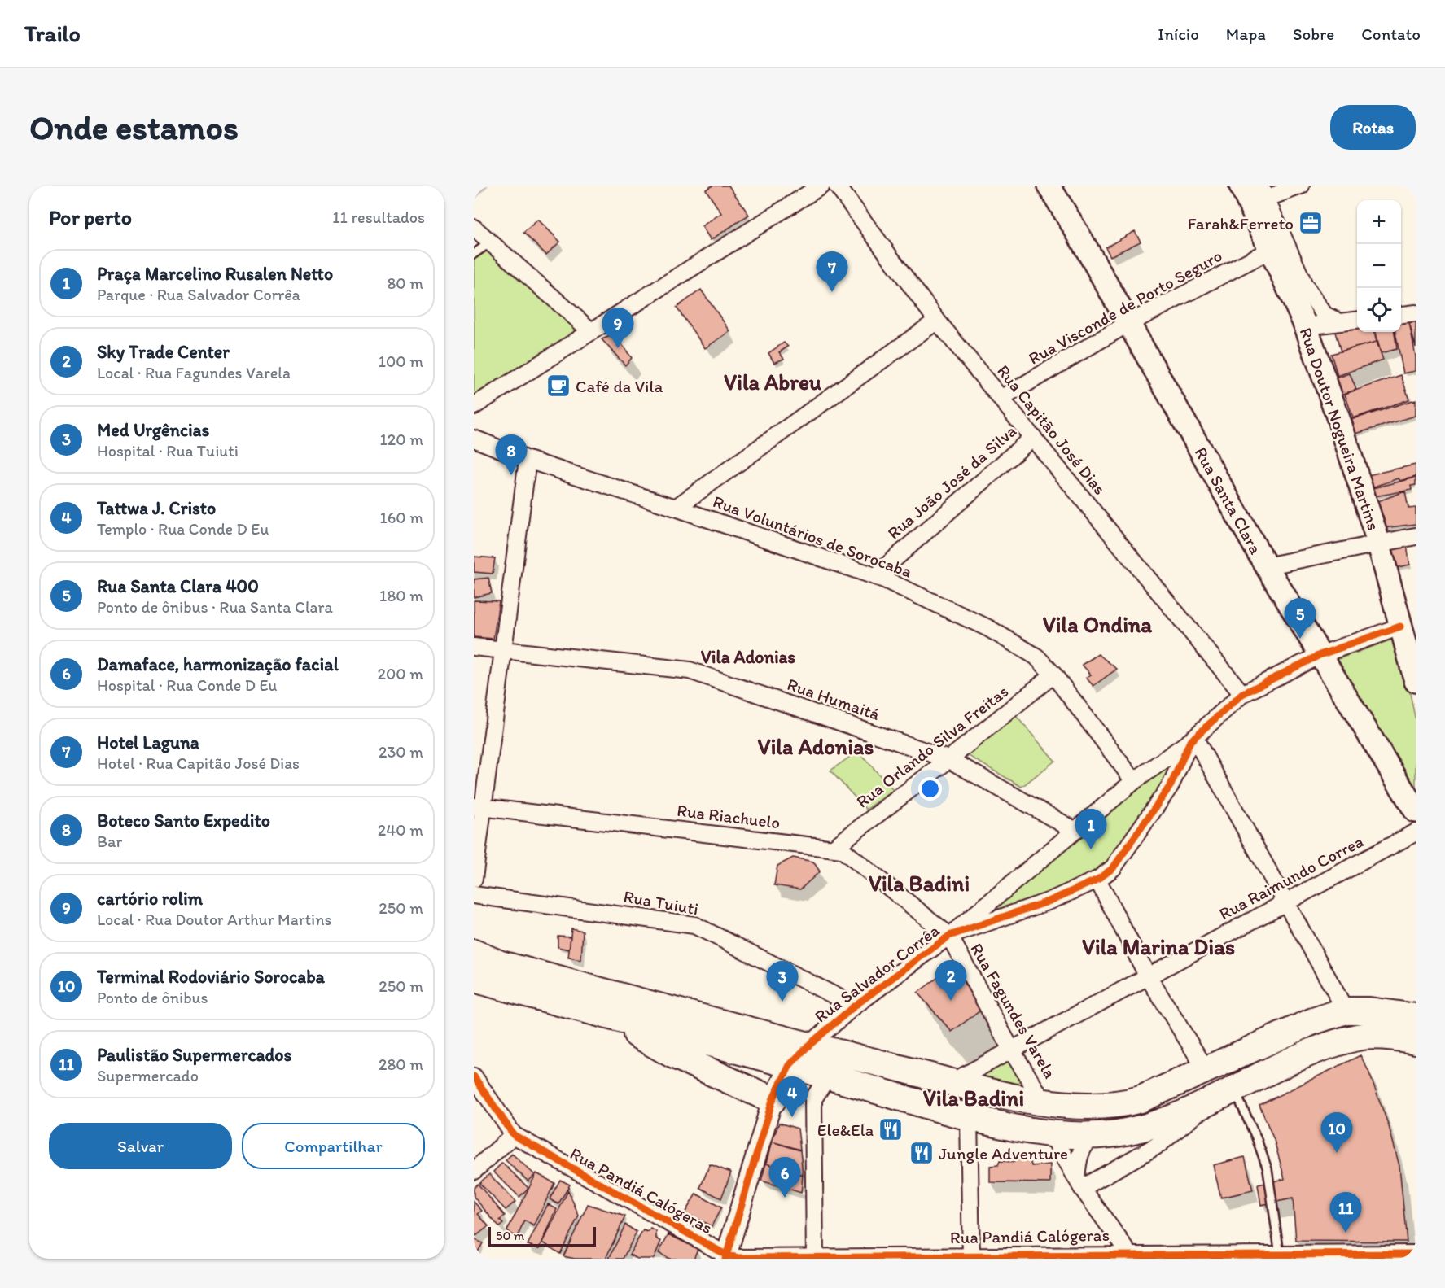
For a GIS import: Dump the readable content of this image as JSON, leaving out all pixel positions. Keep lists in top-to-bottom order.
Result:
{
  "streets": {
    "main road": ["Rua Doutor Nogueira Martins", "Rua Santa Clara"],
    "street": [
      "Rua Visconde de Porto Seguro",
      "Rua Capitão José Dias",
      "Rua João José da Silva",
      "Rua Voluntários de Sorocaba",
      "Rua Humaitá",
      "Rua Orlando Silva Freitas",
      "Rua Riachuelo",
      "Rua Raimundo Correa",
      "Rua Tuiuti",
      "Rua Salvador Corrêa",
      "Rua Fagundes Varela",
      "Rua Pandiá Calógeras"
    ]
  },
  "crossings": [
    ["Rua Visconde de Porto Seguro", "Rua Doutor Nogueira Martins"],
    ["Rua Visconde de Porto Seguro", "Rua Capitão José Dias"],
    ["Rua Visconde de Porto Seguro", "Rua Santa Clara"],
    ["Rua Doutor Nogueira Martins", "Rua Salvador Corrêa"],
    ["Rua Capitão José Dias", "Rua João José da Silva"],
    ["Rua Capitão José Dias", "Rua Salvador Corrêa"],
    ["Rua João José da Silva", "Rua Voluntários de Sorocaba"],
    ["Rua Santa Clara", "Rua Salvador Corrêa"],
    ["Rua Voluntários de Sorocaba", "Rua Orlando Silva Freitas"],
    ["Rua Voluntários de Sorocaba", "Rua Salvador Corrêa"],
    ["Rua Humaitá", "Rua Orlando Silva Freitas"],
    ["Rua Humaitá", "Rua Salvador Corrêa"],
    ["Rua Orlando Silva Freitas", "Rua Riachuelo"],
    ["Rua Riachuelo", "Rua Salvador Corrêa"],
    ["Rua Riachuelo", "Rua Fagundes Varela"],
    ["Rua Raimundo Correa", "Rua Fagundes Varela"],
    ["Rua Tuiuti", "Rua Salvador Corrêa"],
    ["Rua Salvador Corrêa", "Rua Fagundes Varela"],
    ["Rua Salvador Corrêa", "Rua Pandiá Calógeras"]
  ],
  "districts": [
    "Vila Abreu",
    "Vila Ondina",
    "Vila Adonias",
    "Vila Adonias",
    "Vila Badini",
    "Vila Marina Dias",
    "Vila Badini"
  ],
  "places": {
    "office": ["Farah&Ferreto"],
    "cafe": ["Café da Vila"],
    "restaurant": ["Ele&Ela", "Jungle Adventure"]
  },
  "scale_bar": "50 m",
  "page": {
    "header": "Trailo",
    "nav": [
      "Início",
      "Mapa",
      "Sobre",
      "Contato"
    ],
    "buttons": [
      "Rotas",
      ["Salvar", "Compartilhar"]
    ],
    "title": "Onde estamos",
    "heading": ["Por perto", "11 resultados"],
    "map_buttons": ["+", "−"],
    "list": [
      {
        "mark": "1",
        "name": "Praça Marcelino Rusalen Netto",
        "note": "Parque · Rua Salvador Corrêa",
        "value": "80 m"
      },
      {
        "mark": "2",
        "name": "Sky Trade Center",
        "note": "Local · Rua Fagundes Varela",
        "value": "100 m"
      },
      {
        "mark": "3",
        "name": "Med Urgências",
        "note": "Hospital · Rua Tuiuti",
        "value": "120 m"
      },
      {
        "mark": "4",
        "name": "Tattwa J. Cristo",
        "note": "Templo · Rua Conde D Eu",
        "value": "160 m"
      },
      {
        "mark": "5",
        "name": "Rua Santa Clara 400",
        "note": "Ponto de ônibus · Rua Santa Clara",
        "value": "180 m"
      },
      {
        "mark": "6",
        "name": "Damaface, harmonização facial",
        "note": "Hospital · Rua Conde D Eu",
        "value": "200 m"
      },
      {
        "mark": "7",
        "name": "Hotel Laguna",
        "note": "Hotel · Rua Capitão José Dias",
        "value": "230 m"
      },
      {
        "mark": "8",
        "name": "Boteco Santo Expedito",
        "note": "Bar",
        "value": "240 m"
      },
      {
        "mark": "9",
        "name": "cartório rolim",
        "note": "Local · Rua Doutor Arthur Martins",
        "value": "250 m"
      },
      {
        "mark": "10",
        "name": "Terminal Rodoviário Sorocaba",
        "note": "Ponto de ônibus",
        "value": "250 m"
      },
      {
        "mark": "11",
        "name": "Paulistão Supermercados",
        "note": "Supermercado",
        "value": "280 m"
      }
    ],
    "pins": [
      "7",
      "9",
      "8",
      "5",
      "1",
      "2",
      "3",
      "4",
      "10",
      "6",
      "11"
    ],
    "scale": "50 m"
  }
}
